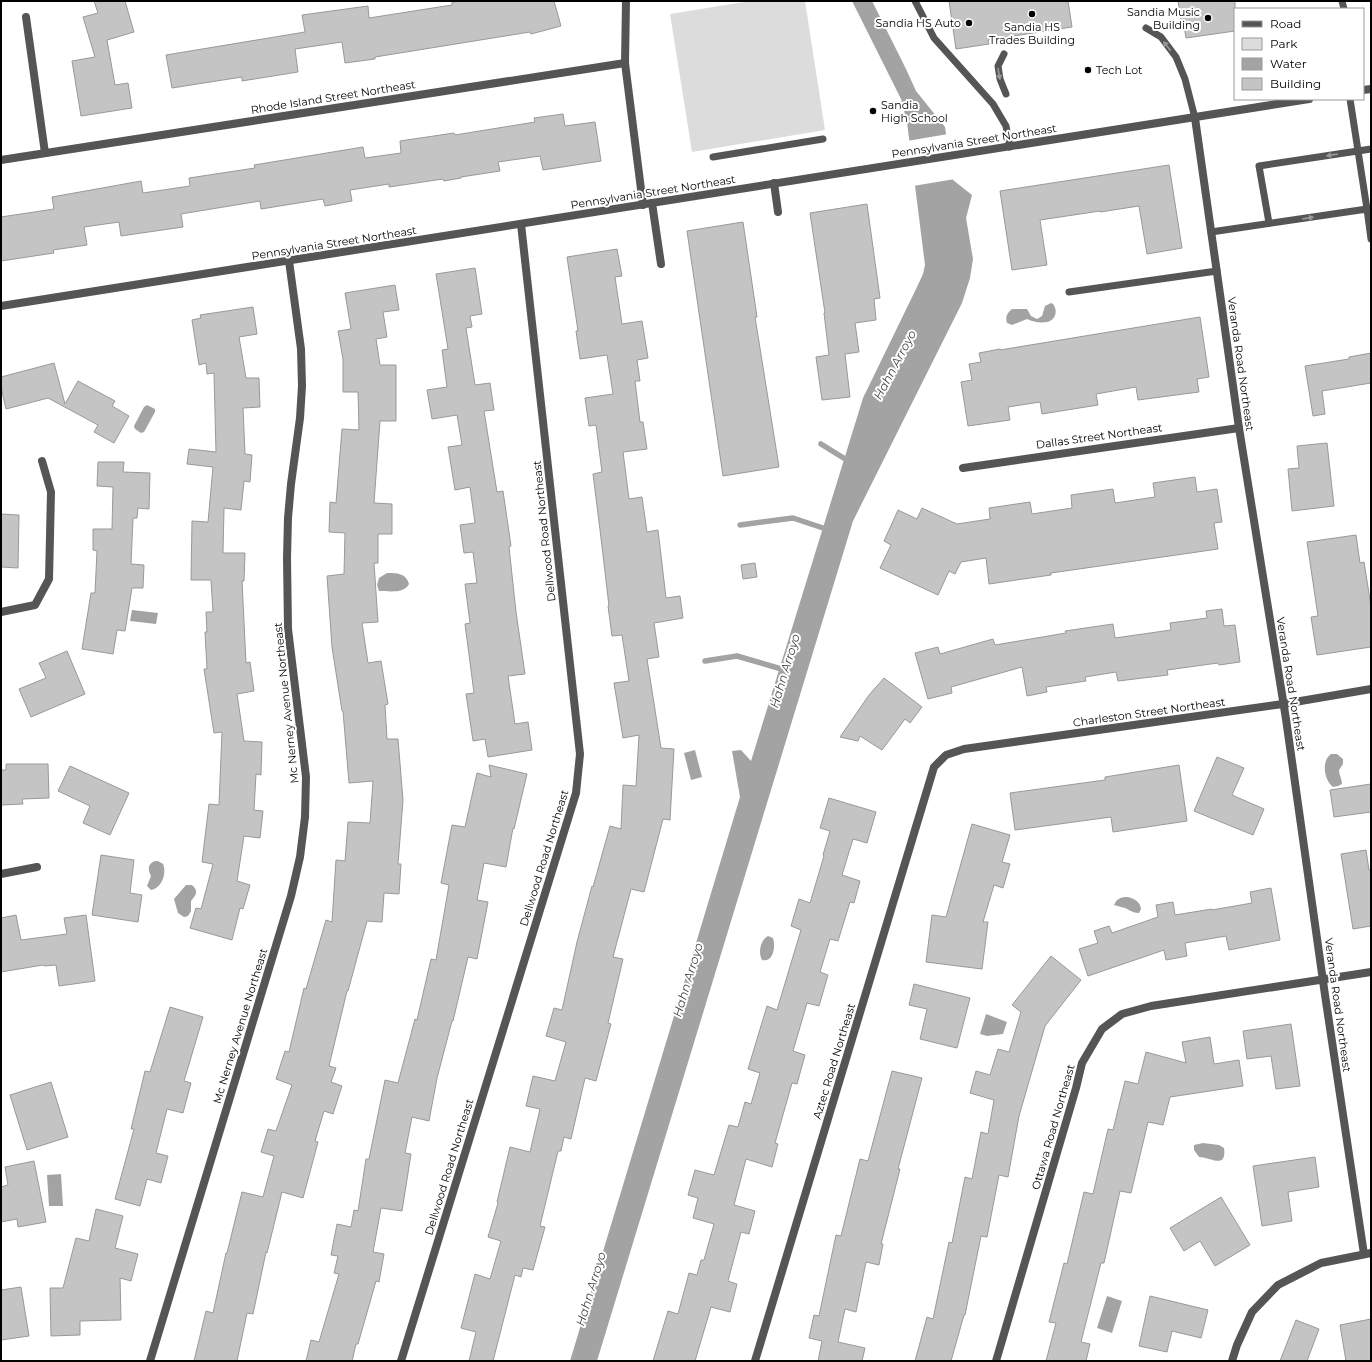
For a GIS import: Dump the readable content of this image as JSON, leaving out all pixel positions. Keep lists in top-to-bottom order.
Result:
{
  "streets": {
    "street": [
      "Rhode Island Street Northeast",
      "Pennsylvania Street Northeast",
      "Veranda Road Northeast",
      "Dallas Street Northeast",
      "Dellwood Road Northeast",
      "Mc Nerney Avenue Northeast",
      "Charleston Street Northeast",
      "Aztec Road Northeast",
      "Ottawa Road Northeast"
    ]
  },
  "crossings": [
    ["Pennsylvania Street Northeast", "Veranda Road Northeast"],
    ["Pennsylvania Street Northeast", "Dellwood Road Northeast"],
    ["Pennsylvania Street Northeast", "Mc Nerney Avenue Northeast"],
    ["Veranda Road Northeast", "Dallas Street Northeast"],
    ["Veranda Road Northeast", "Charleston Street Northeast"],
    ["Veranda Road Northeast", "Ottawa Road Northeast"],
    ["Charleston Street Northeast", "Aztec Road Northeast"]
  ],
  "water": ["Hahn Arroyo"],
  "places": [
    "Sandia HS Trades Building",
    "Sandia Music Building",
    "Sandia HS Auto",
    "Tech Lot",
    "Sandia High School"
  ],
  "legend": [
    "Road",
    "Park",
    "Water",
    "Building"
  ]
}
